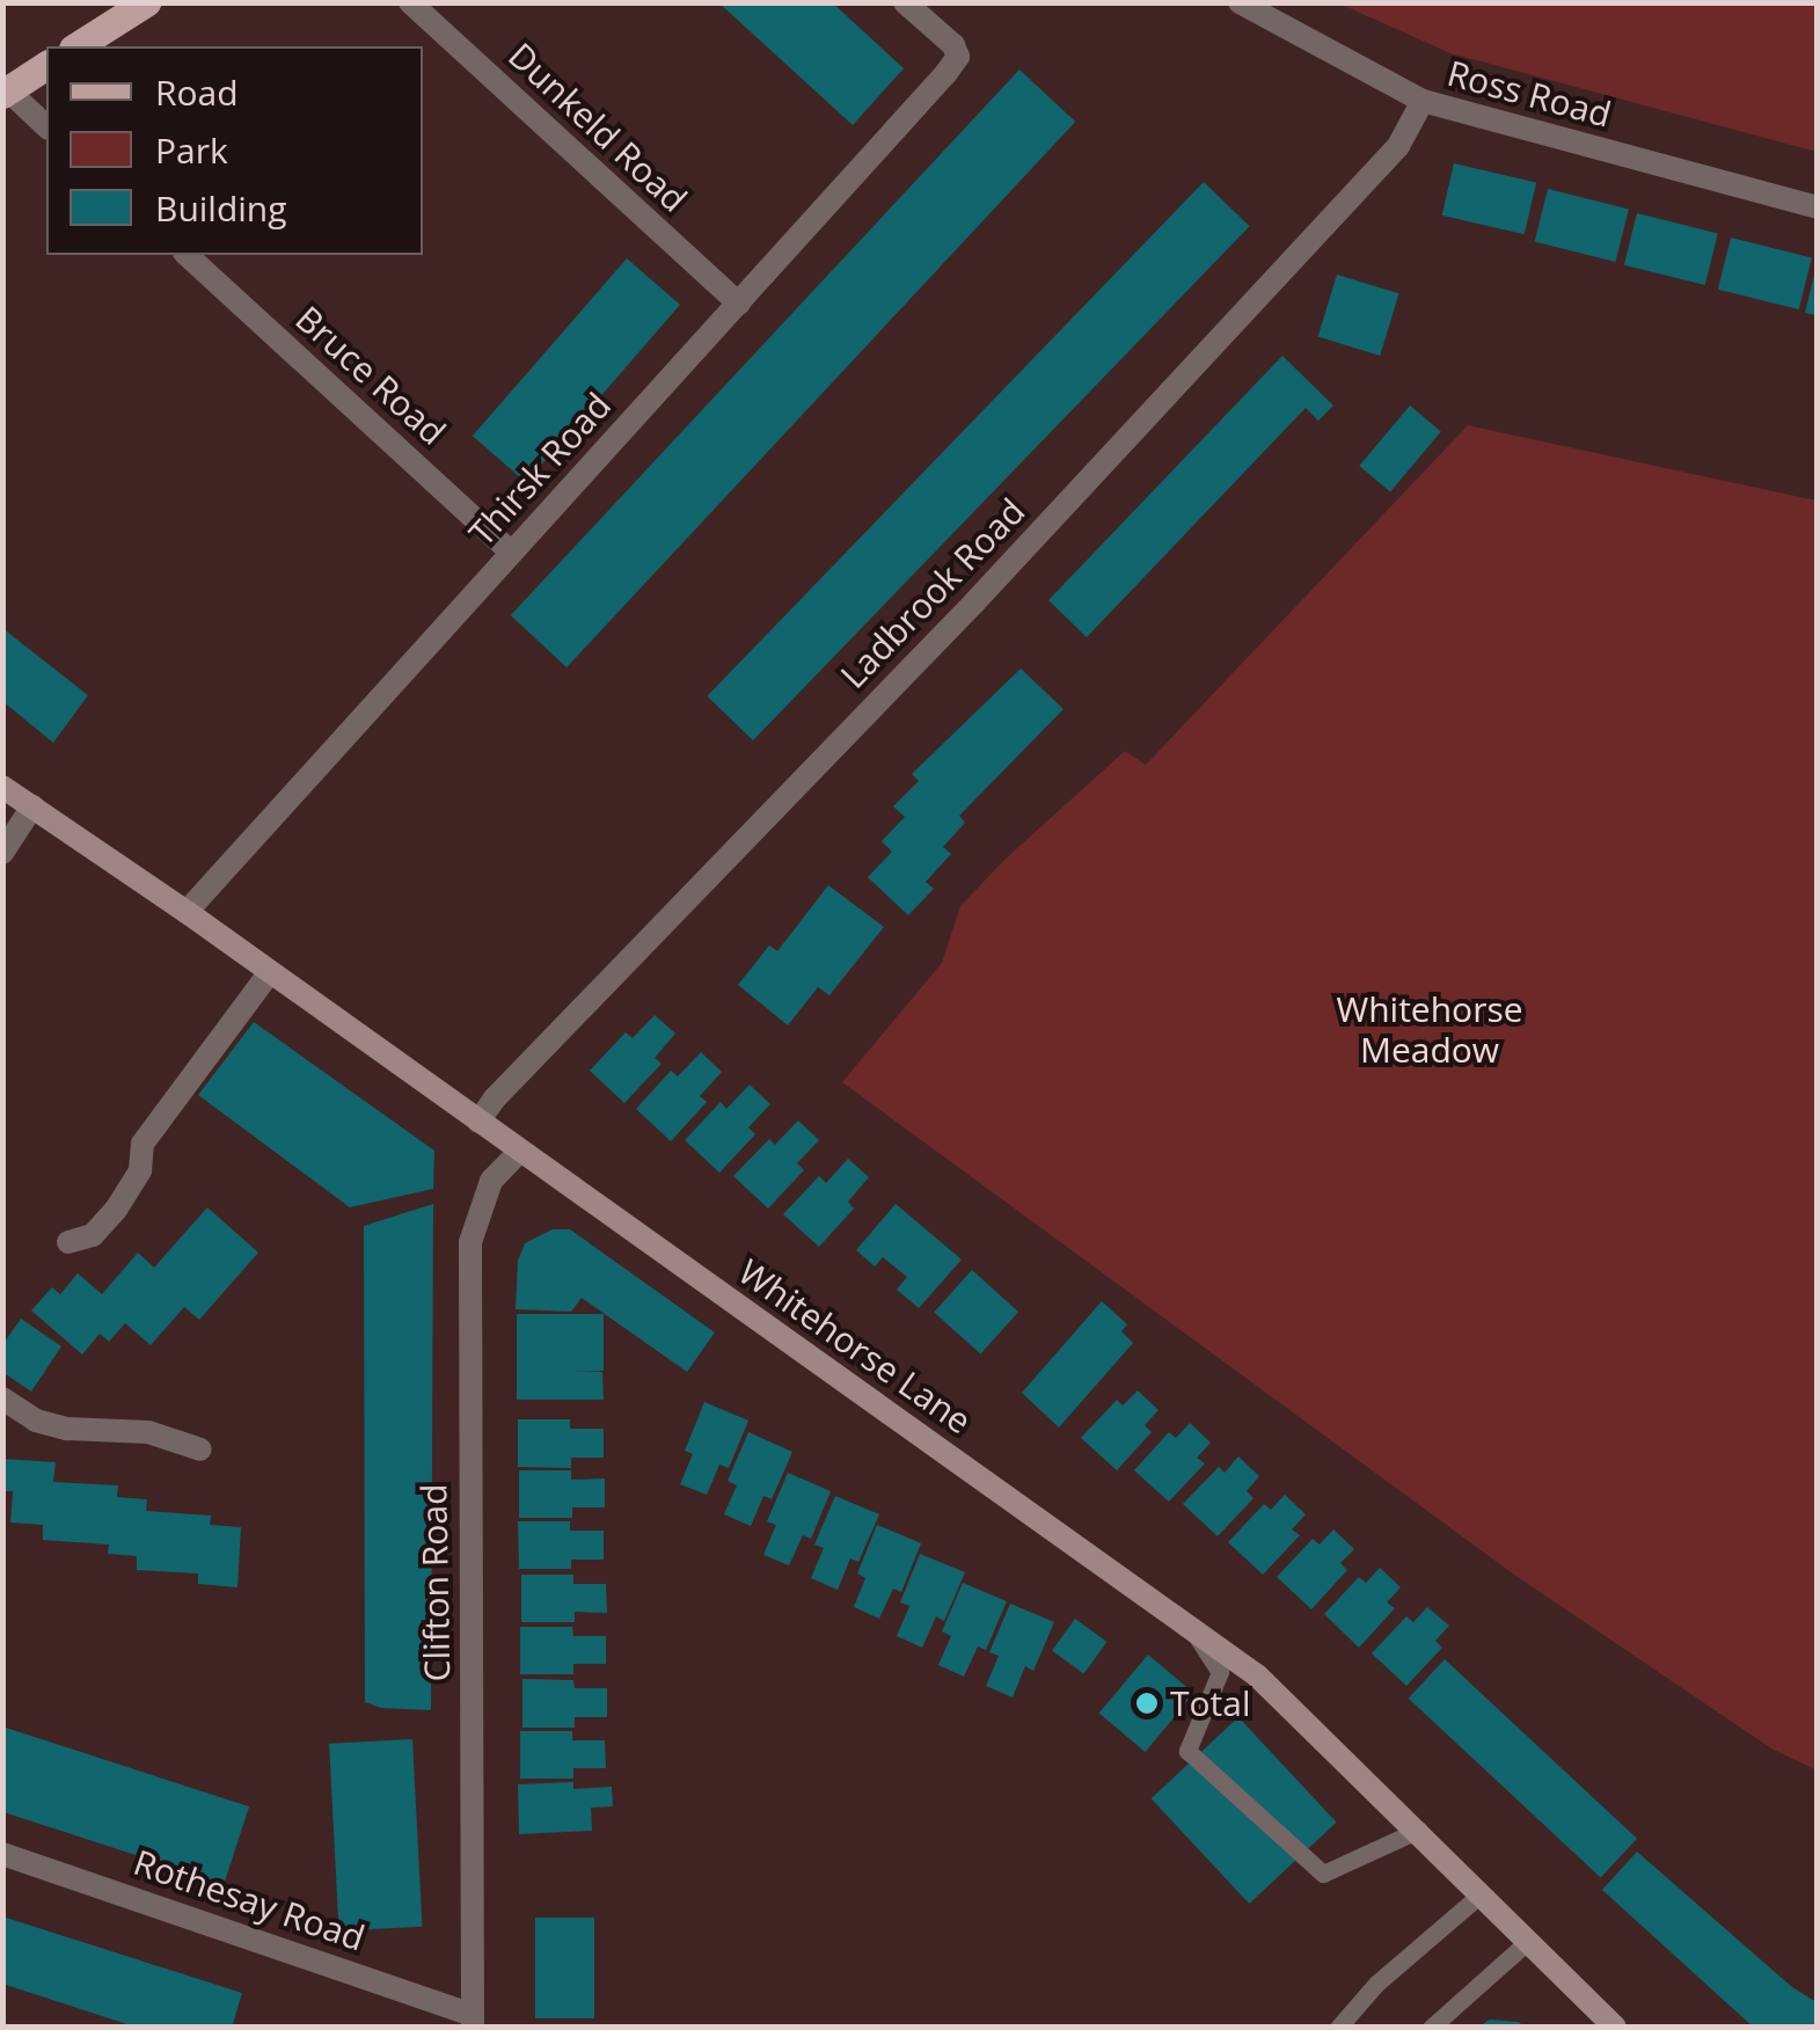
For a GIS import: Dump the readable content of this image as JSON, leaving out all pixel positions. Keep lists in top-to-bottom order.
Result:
{
  "streets": {
    "main road": ["Whitehorse Lane"],
    "street": [
      "Ross Road",
      "Dunkeld Road",
      "Bruce Road",
      "Thirsk Road",
      "Ladbrook Road",
      "Clifton Road",
      "Rothesay Road"
    ]
  },
  "crossings": [
    ["Ross Road", "Ladbrook Road"],
    ["Dunkeld Road", "Thirsk Road"],
    ["Bruce Road", "Thirsk Road"],
    ["Thirsk Road", "Whitehorse Lane"],
    ["Ladbrook Road", "Whitehorse Lane"],
    ["Whitehorse Lane", "Clifton Road"],
    ["Clifton Road", "Rothesay Road"]
  ],
  "parks": ["Whitehorse Meadow"],
  "places": ["Total"],
  "legend": ["Road", "Park", "Building"]
}
